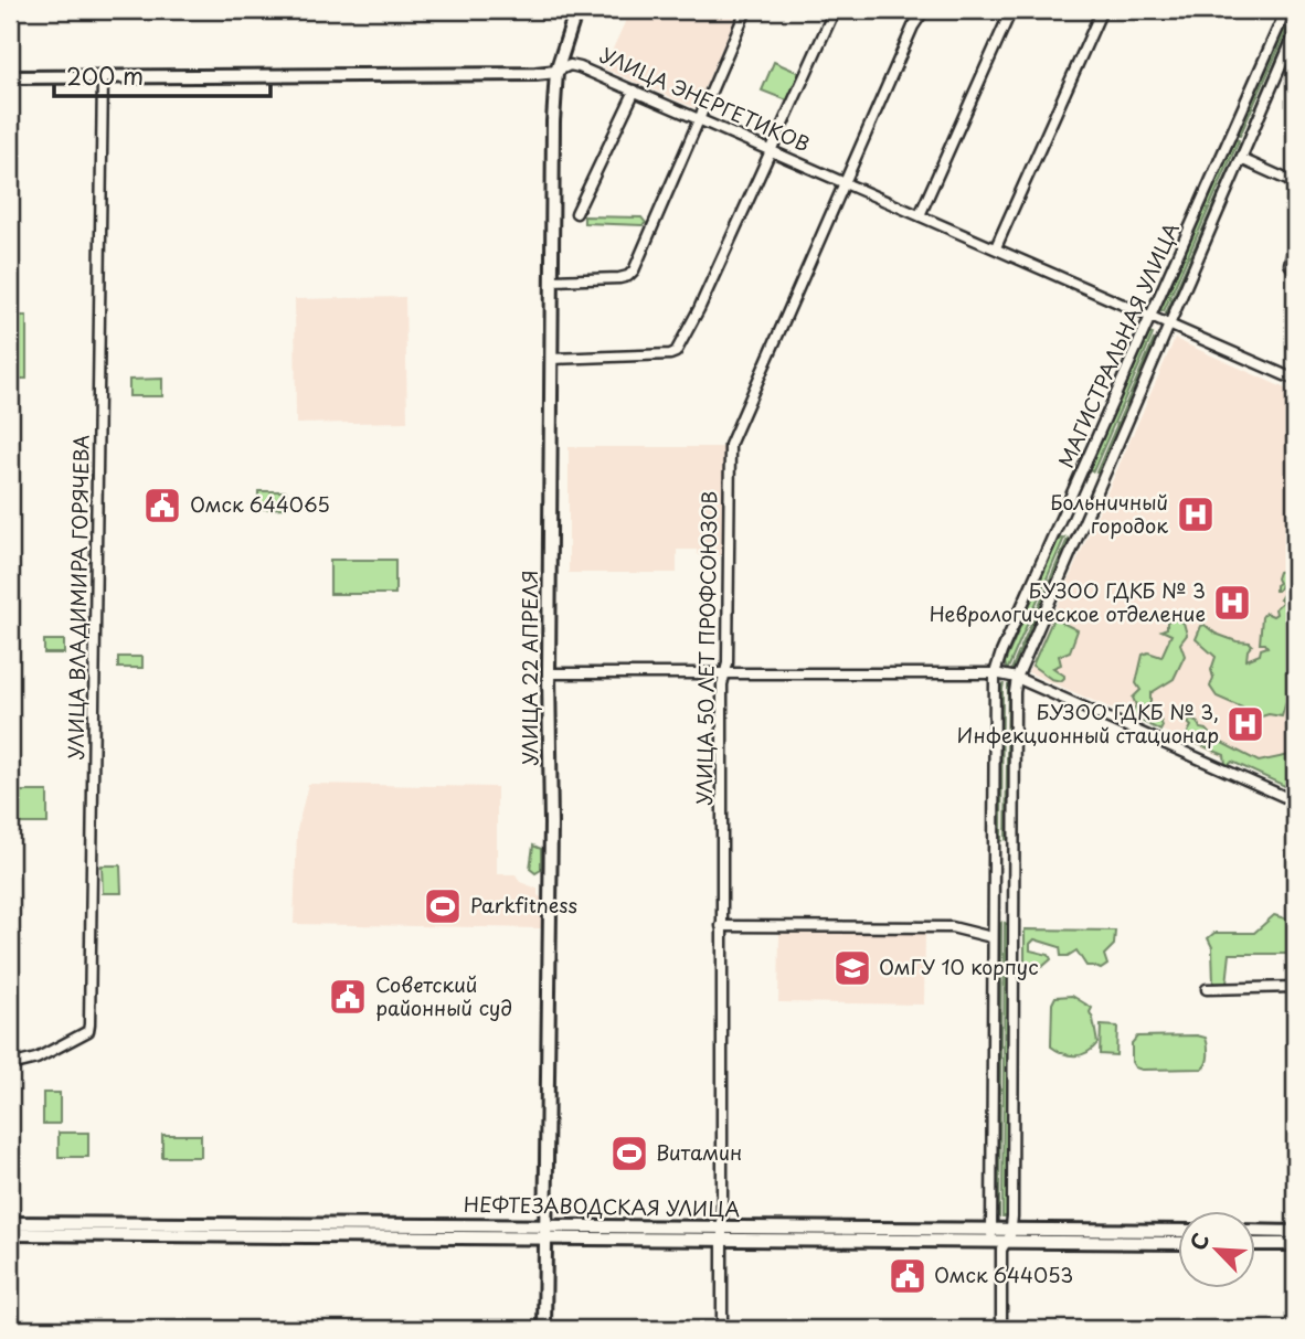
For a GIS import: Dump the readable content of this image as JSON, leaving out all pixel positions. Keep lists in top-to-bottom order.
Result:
{
  "streets": {
    "main road": ["УЛИЦА ЭНЕРГЕТИКОВ", "УЛИЦА 22 АПРЕЛЯ", "НЕФТЕЗАВОДСКАЯ УЛИЦА"],
    "street": ["МАГИСТРАЛЬНАЯ УЛИЦА", "УЛИЦА ВЛАДИМИРА ГОРЯЧЕВА", "УЛИЦА 50 ЛЕТ ПРОФСОЮЗОВ"]
  },
  "crossings": [
    ["УЛИЦА ЭНЕРГЕТИКОВ", "МАГИСТРАЛЬНАЯ УЛИЦА"],
    ["УЛИЦА ЭНЕРГЕТИКОВ", "УЛИЦА ВЛАДИМИРА ГОРЯЧЕВА"],
    ["УЛИЦА ЭНЕРГЕТИКОВ", "УЛИЦА 50 ЛЕТ ПРОФСОЮЗОВ"],
    ["УЛИЦА ЭНЕРГЕТИКОВ", "УЛИЦА 22 АПРЕЛЯ"],
    ["МАГИСТРАЛЬНАЯ УЛИЦА", "НЕФТЕЗАВОДСКАЯ УЛИЦА"],
    ["УЛИЦА 50 ЛЕТ ПРОФСОЮЗОВ", "НЕФТЕЗАВОДСКАЯ УЛИЦА"],
    ["УЛИЦА 22 АПРЕЛЯ", "НЕФТЕЗАВОДСКАЯ УЛИЦА"]
  ],
  "places": {
    "public building": ["Омск 644065", "Советский районный суд", "Омск 644053"],
    "hospital": ["Больничный городок", "БУЗОО ГДКБ № 3 Неврологическое отделение", "БУЗОО ГДКБ № 3, Инфекционный стационар"],
    "sports": ["Parkfitness", "Витамин"],
    "school or university": ["ОмГУ 10 корпус"]
  },
  "scale_bar": "200 m",
  "north": "top left"
}
